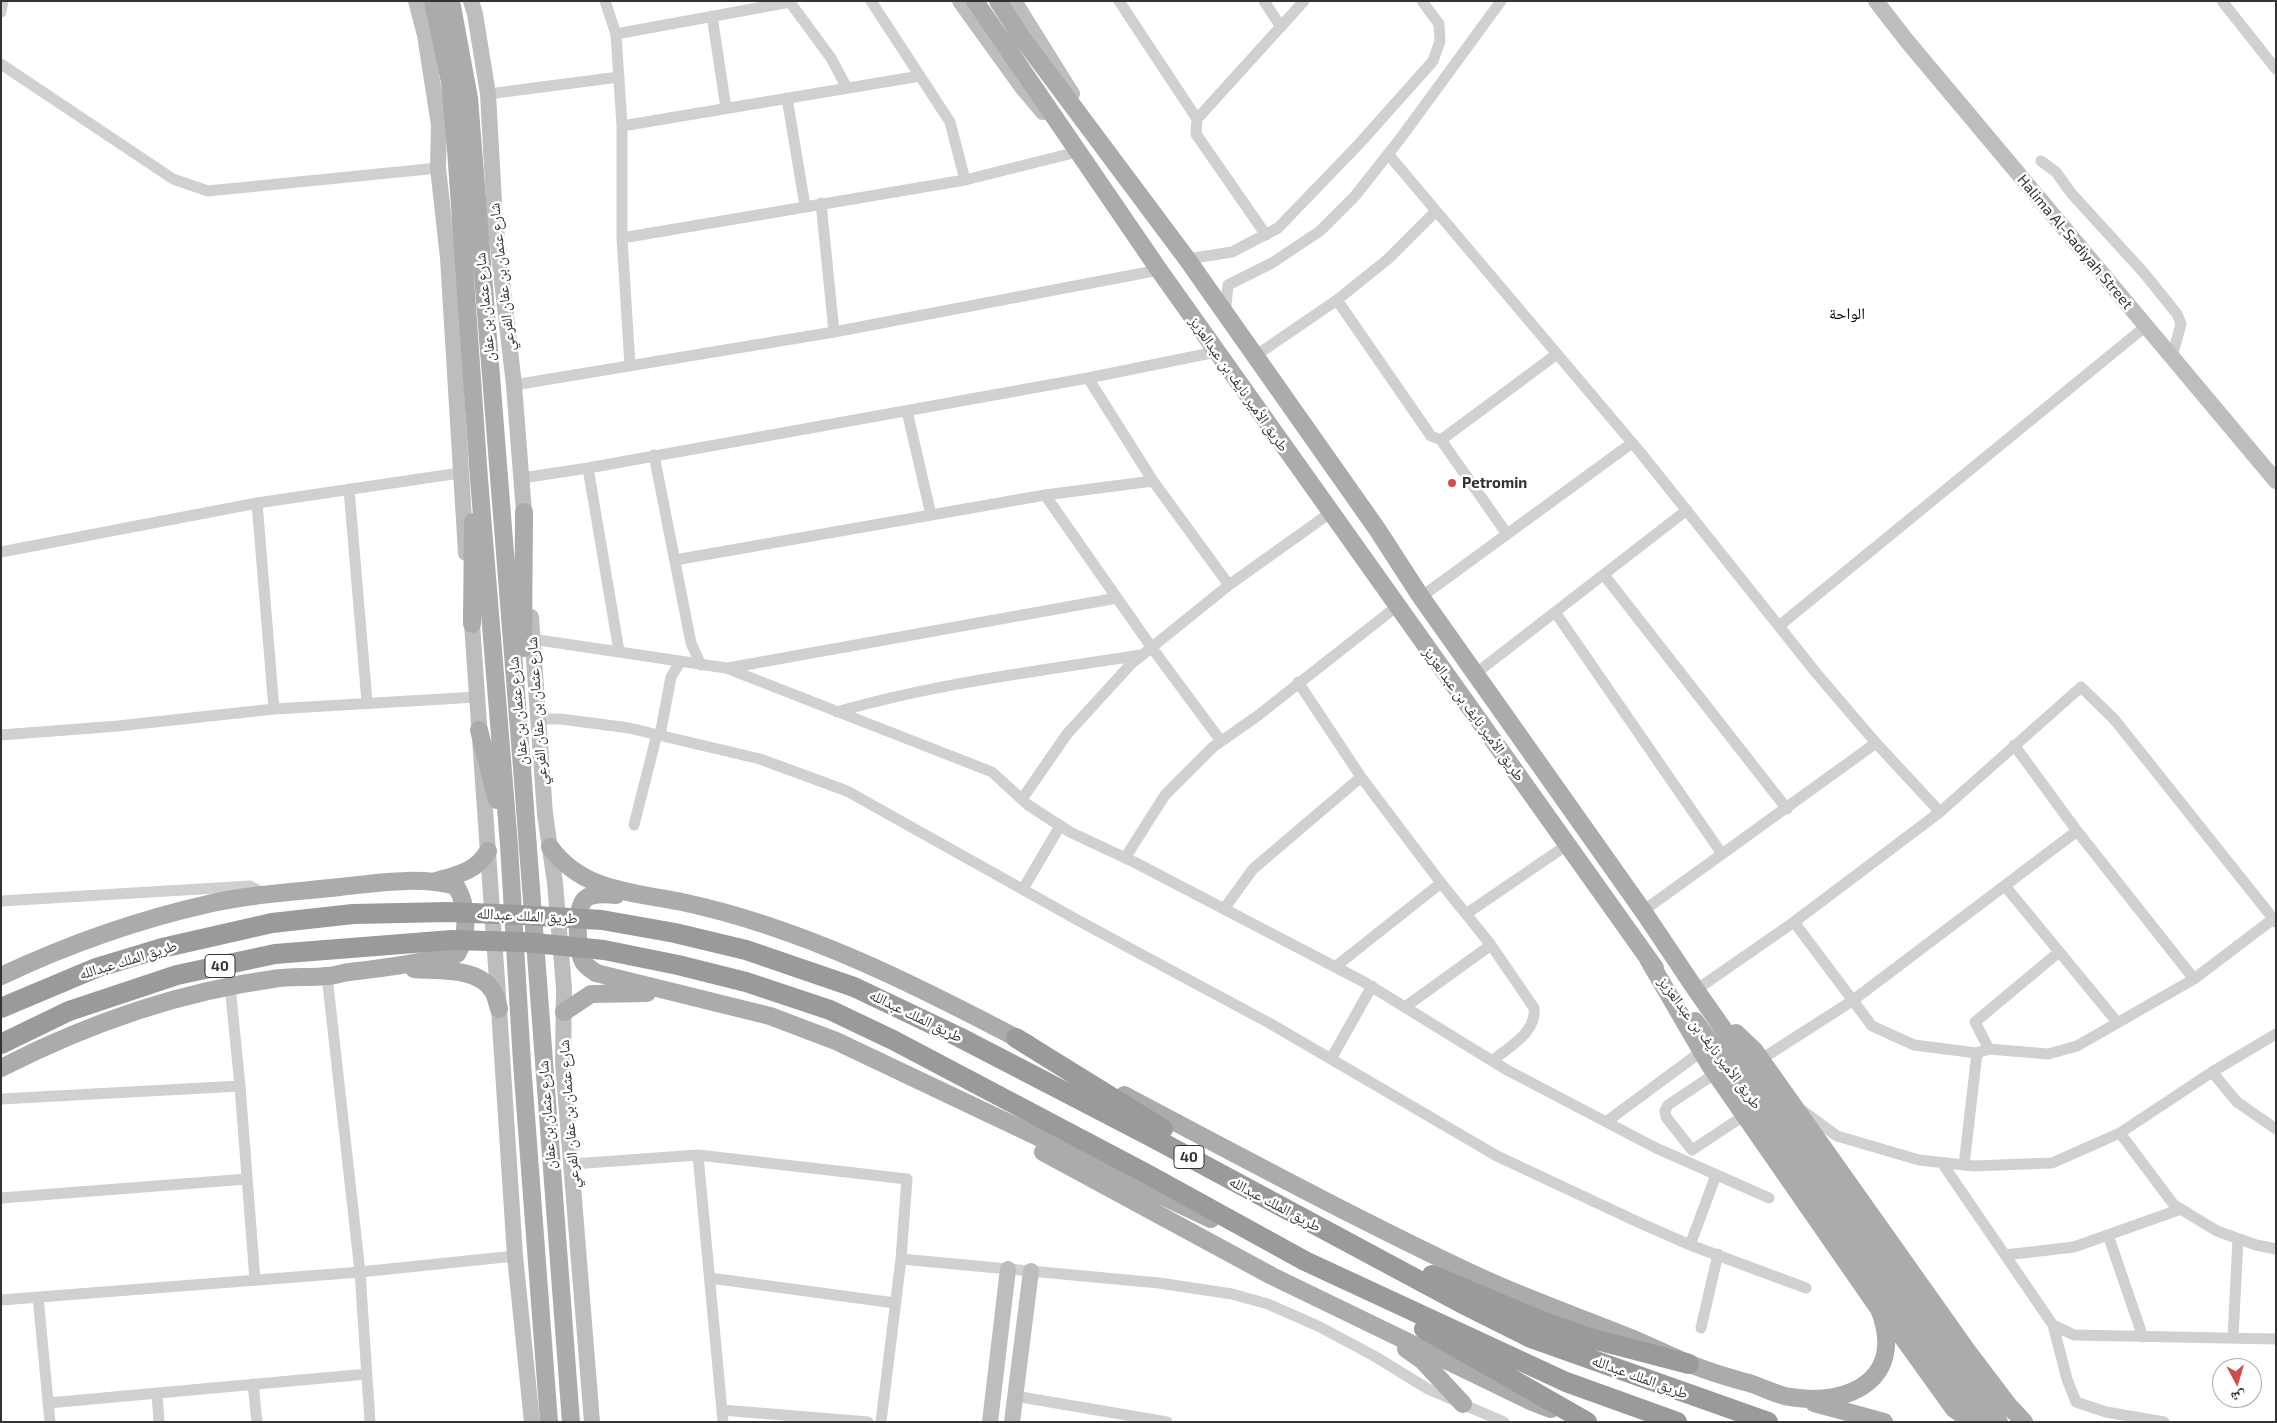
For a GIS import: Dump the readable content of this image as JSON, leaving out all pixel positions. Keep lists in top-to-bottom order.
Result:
{
  "streets": {
    "highway": ["طريق الملك عبدالله", "40"],
    "main road": [
      "Halima Al-Sadiyah Street",
      "شارع عثمان بن عفان الفرعي",
      "شارع عثمان بن عفان",
      "طريق الأمير نايف بن عبدالعزيز"
    ]
  },
  "districts": ["الواحة"],
  "places": ["Petromin"],
  "north": "bottom"
}
